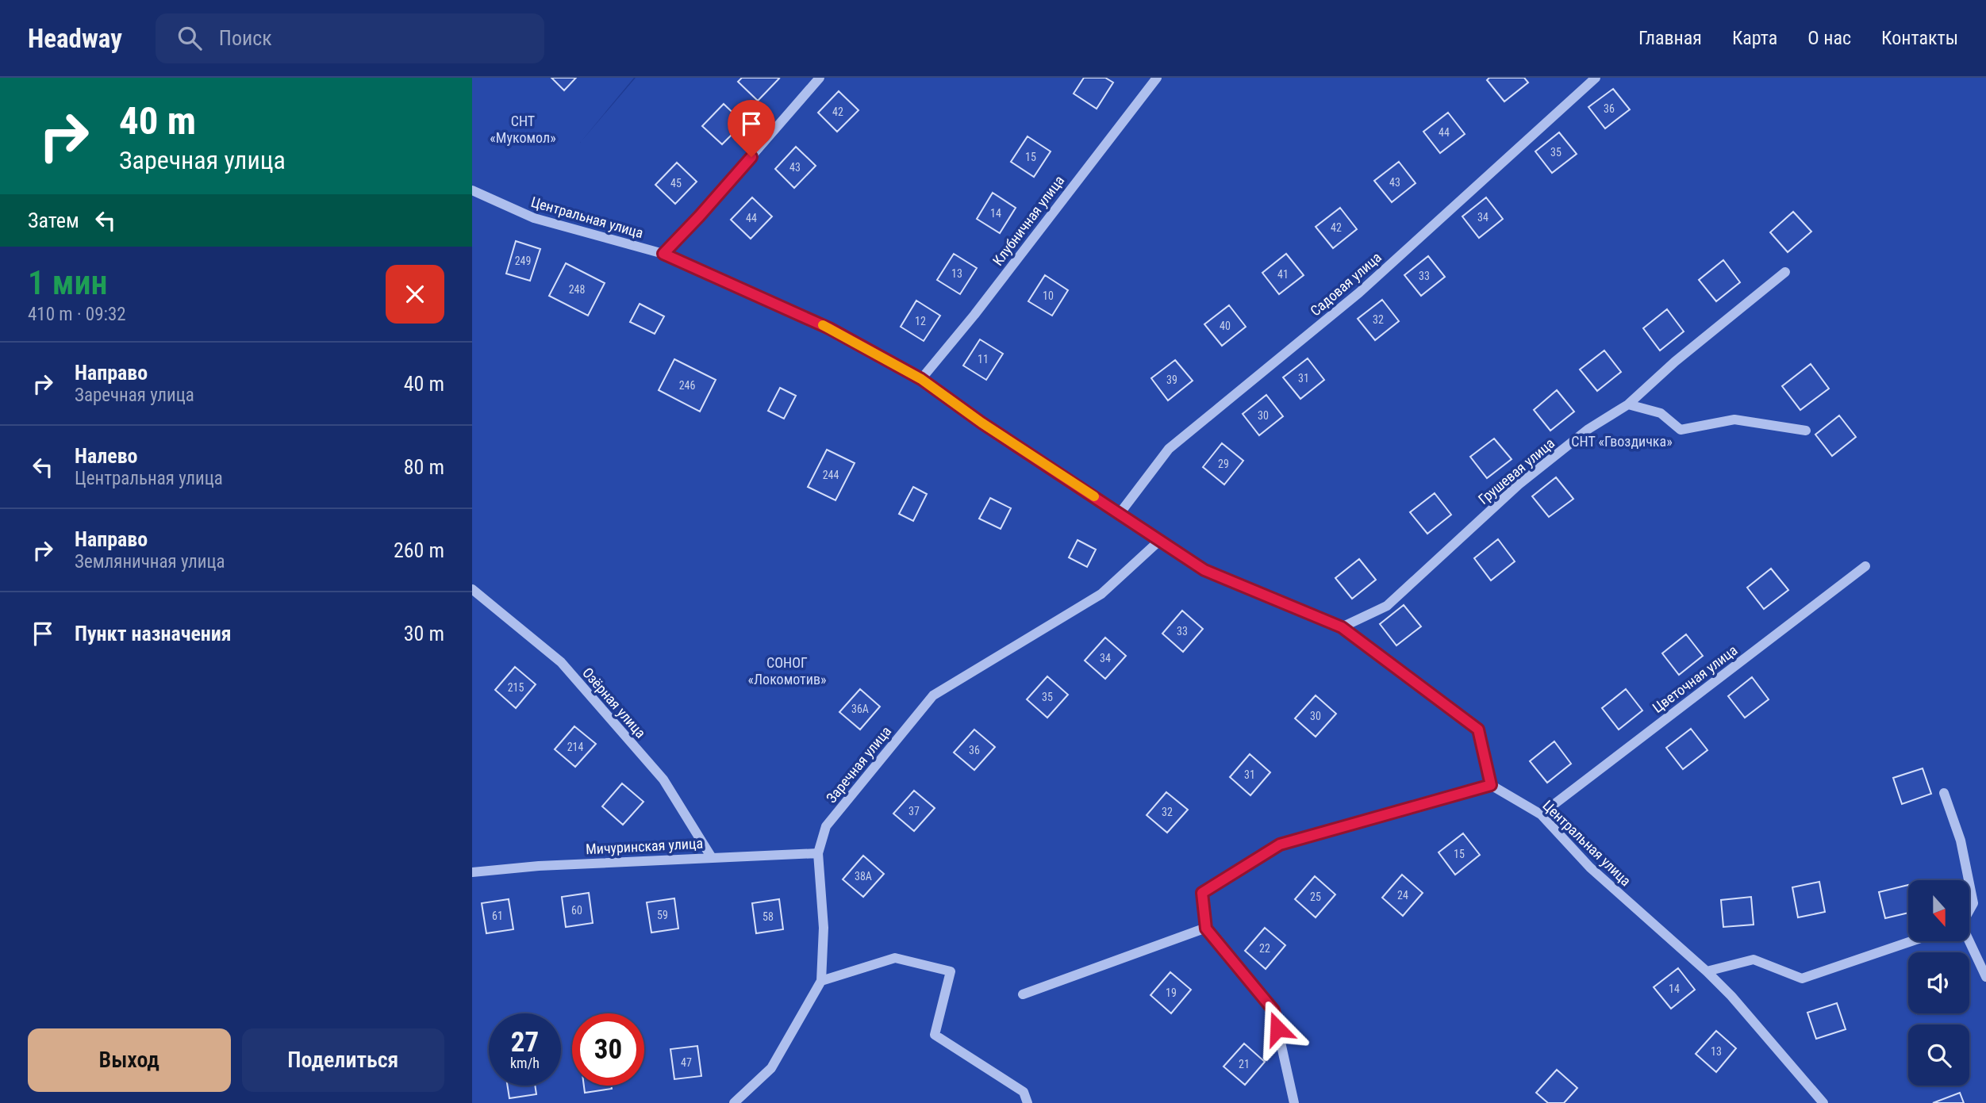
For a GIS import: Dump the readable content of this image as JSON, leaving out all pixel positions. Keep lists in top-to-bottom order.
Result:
{
  "streets": {
    "street": [
      "Центральная улица",
      "Клубничная улица",
      "Садовая улица",
      "Грушевая улица",
      "Цветочная улица",
      "Озёрная улица",
      "Заречная улица",
      "Мичуринская улица"
    ]
  },
  "crossings": [
    ["Центральная улица", "Клубничная улица"],
    ["Центральная улица", "Садовая улица"],
    ["Центральная улица", "Грушевая улица"],
    ["Центральная улица", "Цветочная улица"],
    ["Центральная улица", "Заречная улица"],
    ["Озёрная улица", "Мичуринская улица"],
    ["Заречная улица", "Мичуринская улица"]
  ],
  "parks": ["СНТ «Мукомол»", "СНТ «Гвоздичка»", "СОНОГ «Локомотив»"],
  "house_numbers": [
    "36",
    "42",
    "44",
    "35",
    "15",
    "43",
    "43",
    "45",
    "14",
    "34",
    "44",
    "42",
    "249",
    "13",
    "41",
    "33",
    "248",
    "10",
    "32",
    "12",
    "40",
    "11",
    "31",
    "39",
    "246",
    "30",
    "29",
    "244",
    "33",
    "34",
    "215",
    "35",
    "36А",
    "30",
    "214",
    "36",
    "31",
    "37",
    "32",
    "15",
    "38А",
    "24",
    "25",
    "60",
    "59",
    "61",
    "58",
    "22",
    "14",
    "19",
    "13",
    "47",
    "21"
  ],
  "north": "bottom",
  "page": {
    "header": "Headway",
    "search": "Поиск",
    "nav": [
      "Главная",
      "Карта",
      "О нас",
      "Контакты"
    ],
    "turn": ["40 m", "Заречная улица"],
    "then": "Затем",
    "heading": ["1 мин", "410 m · 09:32"],
    "list": [
      {
        "name": "Направо",
        "note": "Заречная улица",
        "value": "40 m"
      },
      {
        "name": "Налево",
        "note": "Центральная улица",
        "value": "80 m"
      },
      {
        "name": "Направо",
        "note": "Земляничная улица",
        "value": "260 m"
      },
      {
        "name": "Пункт назначения",
        "value": "30 m"
      }
    ],
    "speed": "27 km/h",
    "limit": "30",
    "buttons": ["Выход", "Поделиться"]
  }
}
